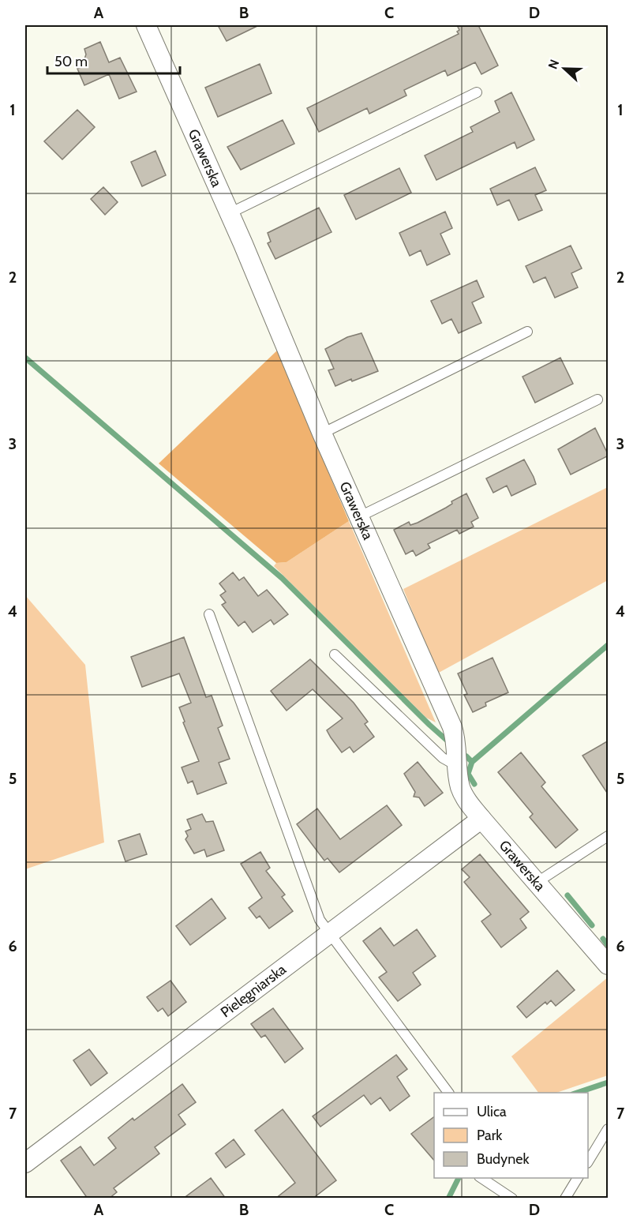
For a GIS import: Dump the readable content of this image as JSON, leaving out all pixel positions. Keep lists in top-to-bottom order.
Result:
{
  "streets": {
    "street": ["Grawerska", "Pielęgniarska"]
  },
  "crossings": [
    ["Grawerska", "Pielęgniarska"]
  ],
  "legend": ["Ulica", "Park", "Budynek"],
  "scale_bar": "50 m",
  "north": "left",
  "grid": {
    "columns": [
      "A",
      "B",
      "C",
      "D"
    ],
    "rows": [
      "1",
      "2",
      "3",
      "4",
      "5",
      "6",
      "7"
    ]
  }
}
